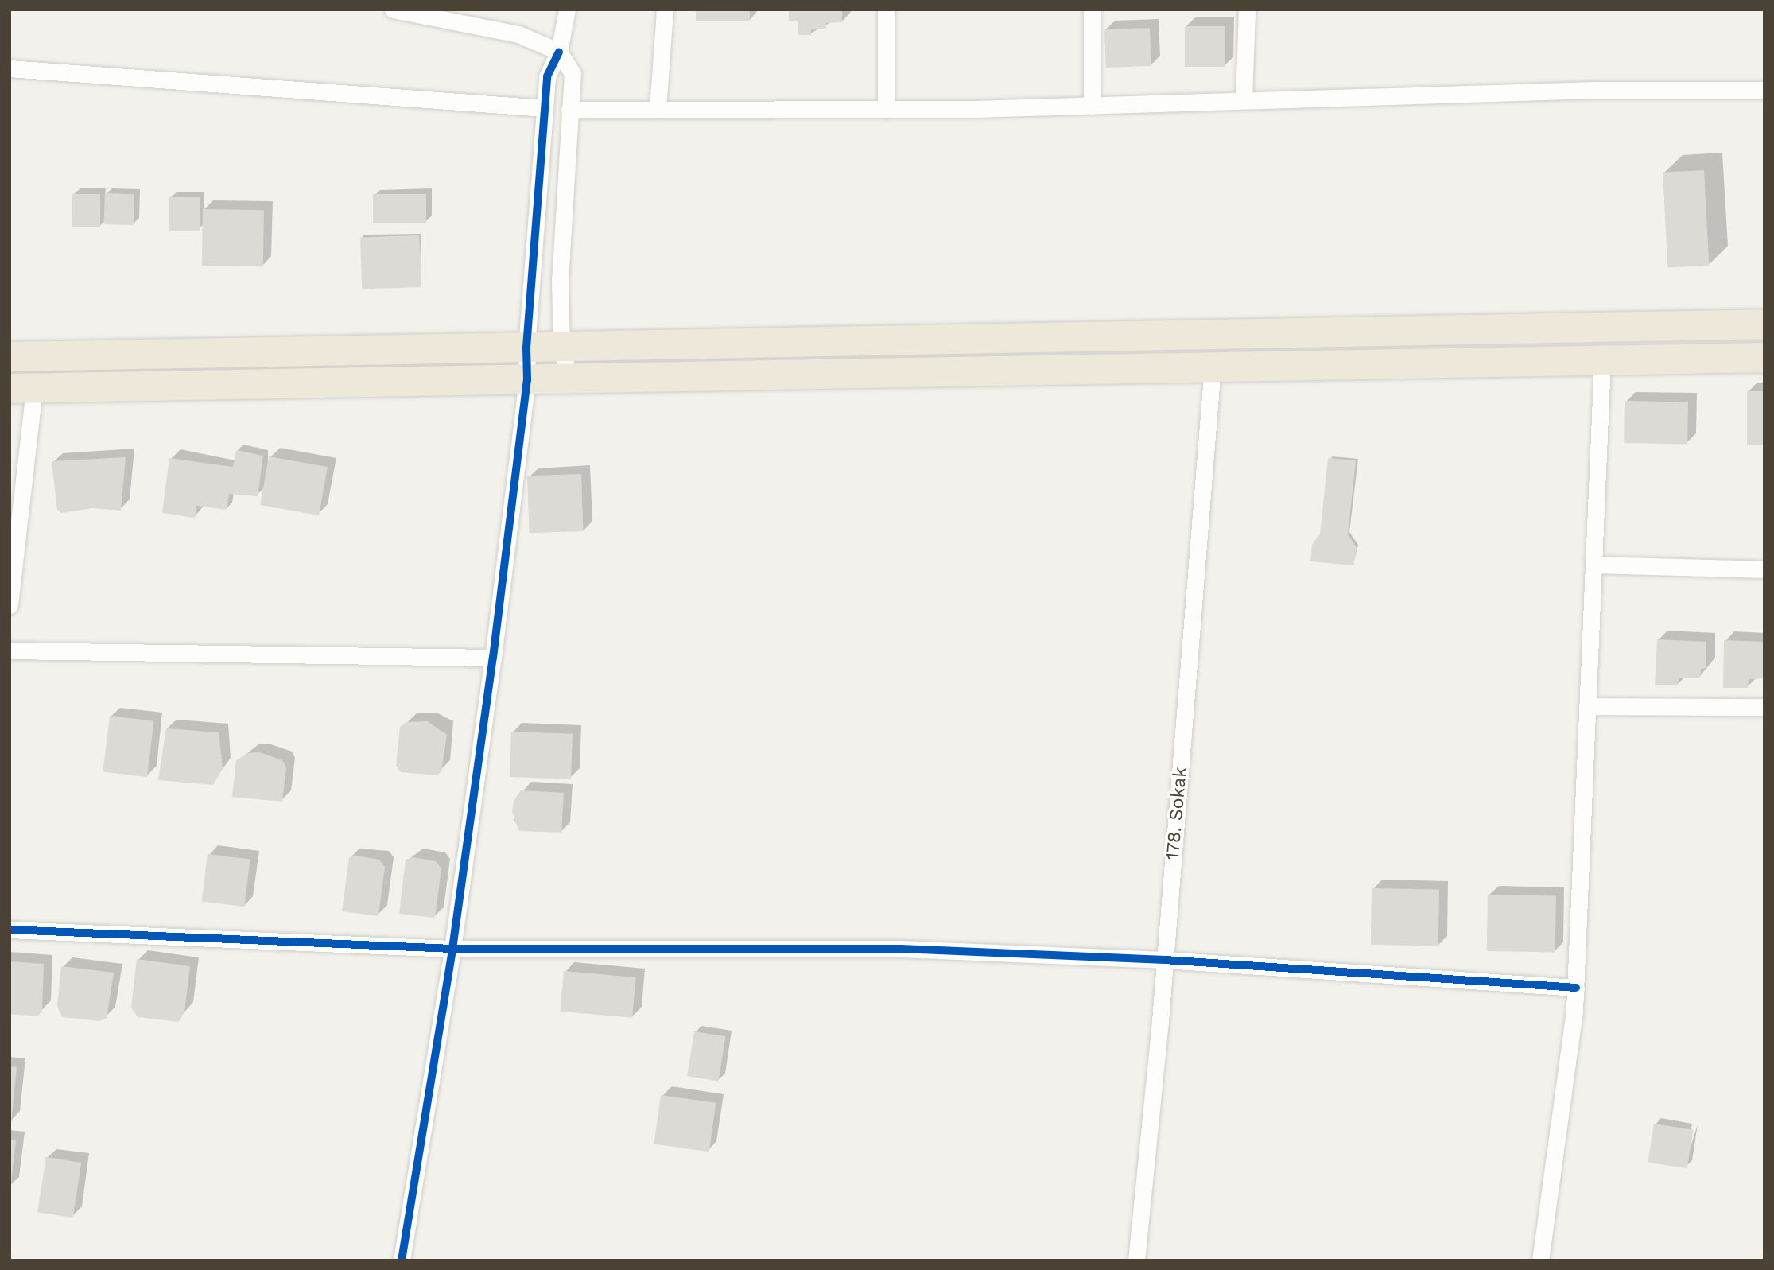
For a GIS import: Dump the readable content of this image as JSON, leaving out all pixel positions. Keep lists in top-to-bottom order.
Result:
{
  "streets": {
    "street": ["178. Sokak"]
  }
}
